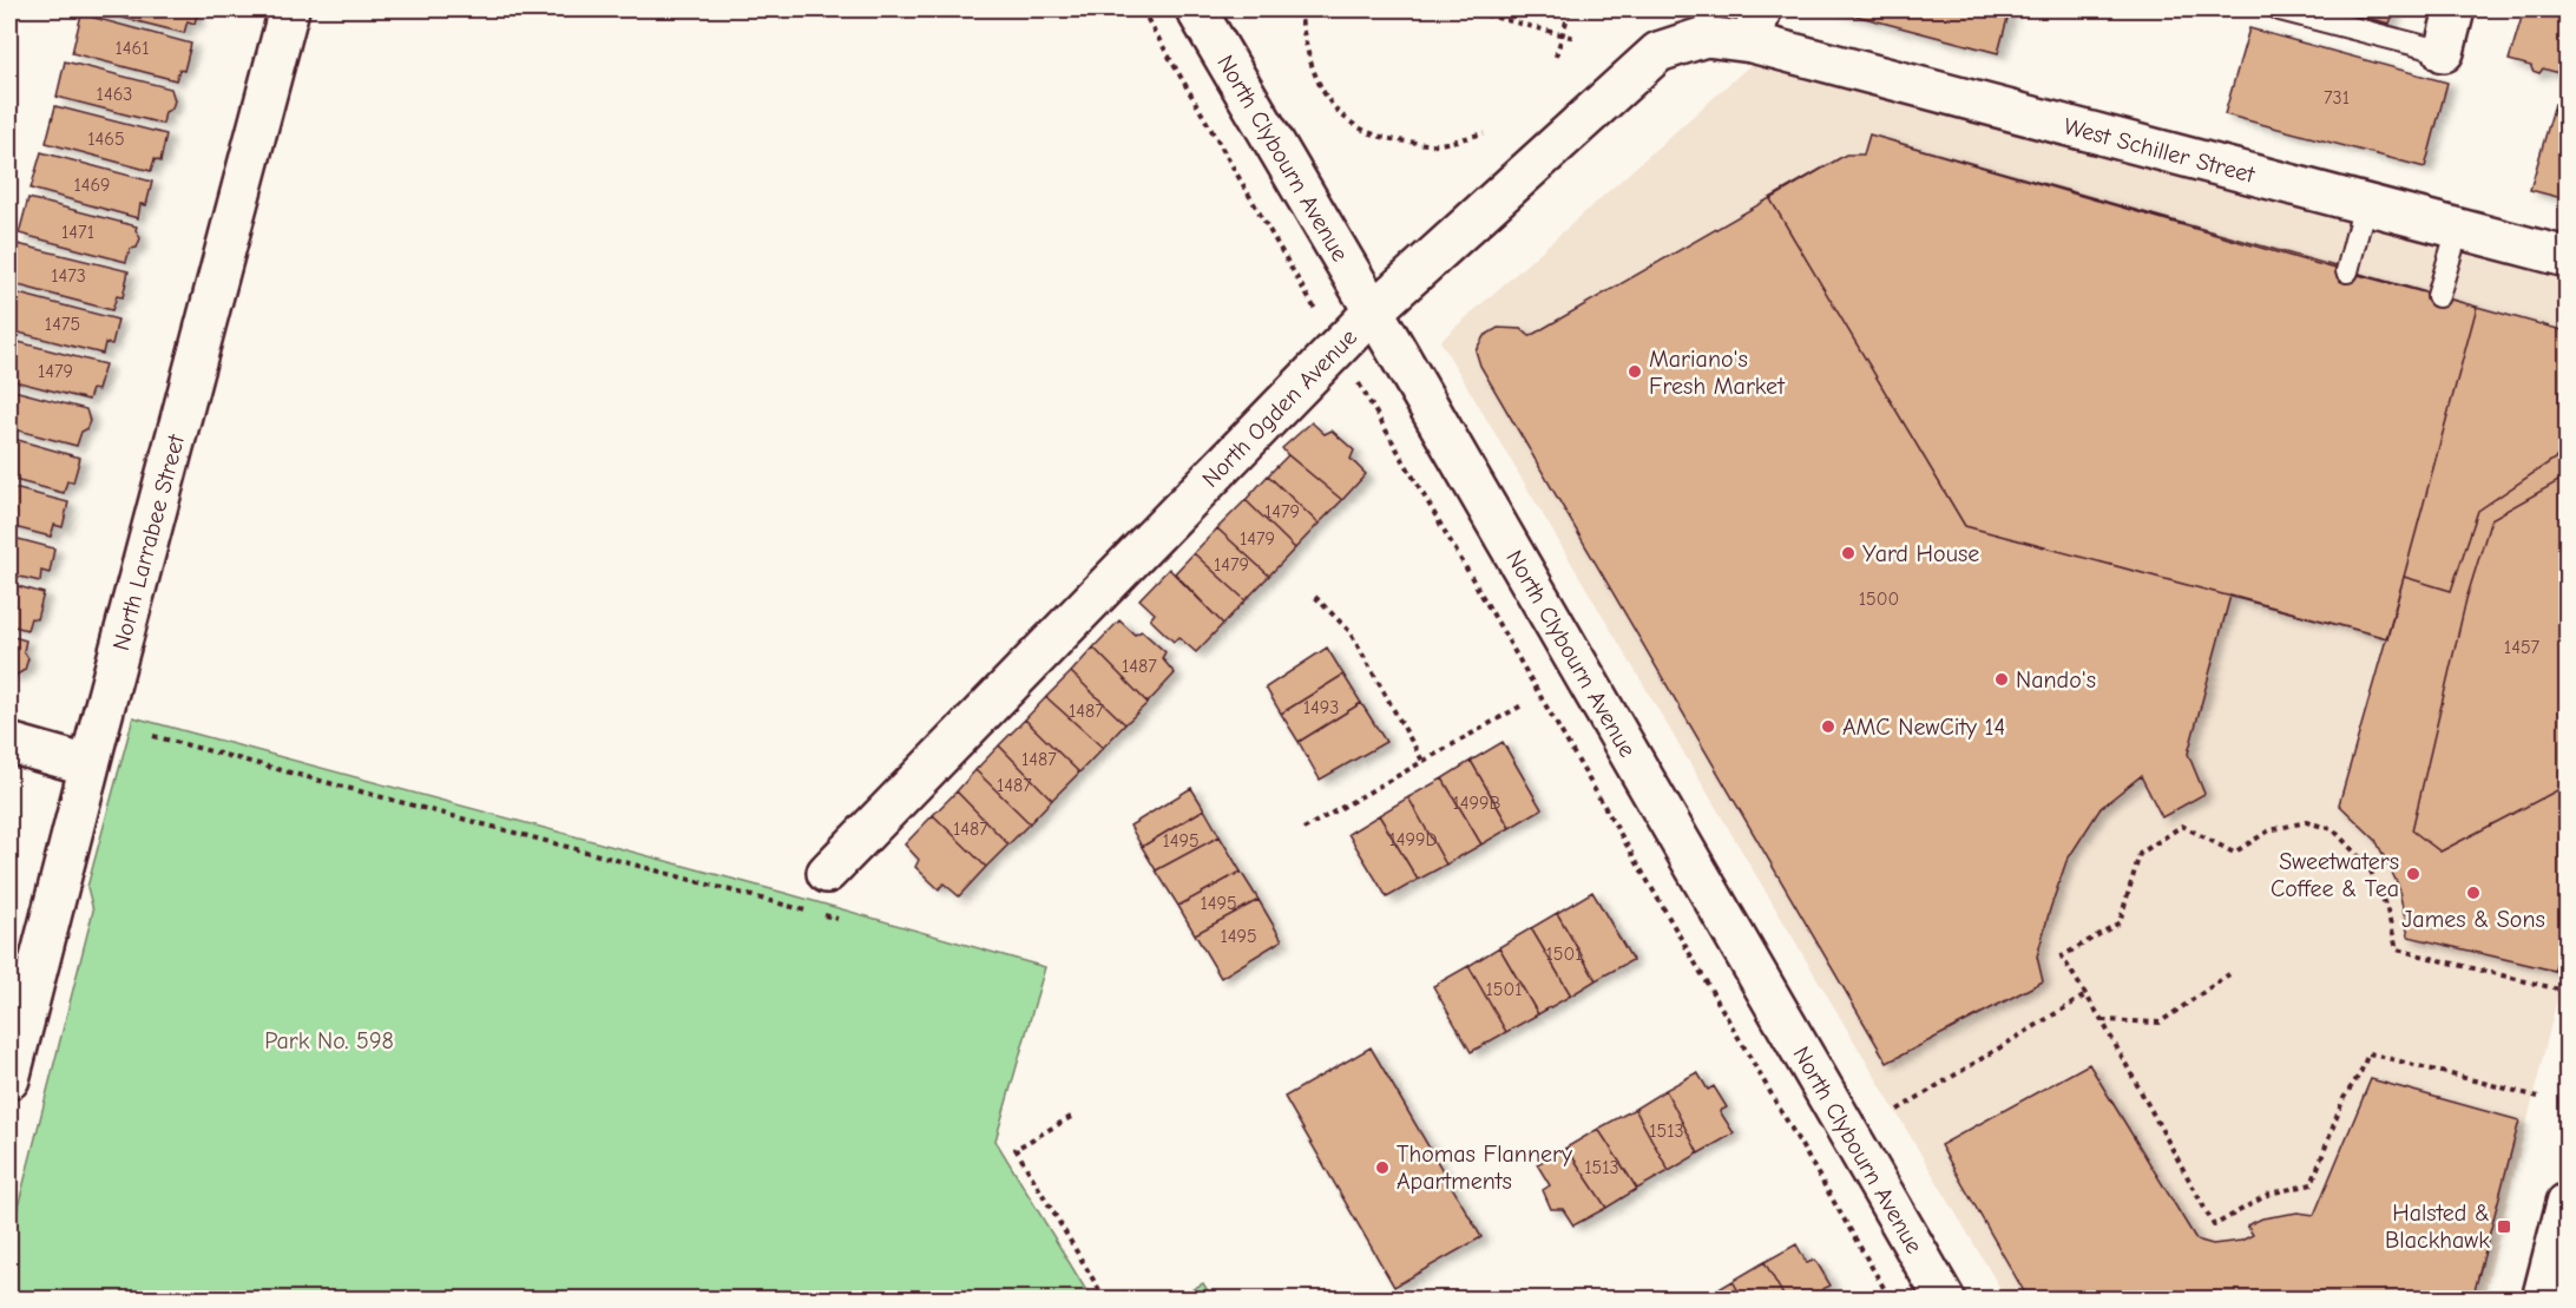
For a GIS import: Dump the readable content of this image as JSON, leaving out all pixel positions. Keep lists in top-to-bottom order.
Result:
{
  "streets": {
    "street": [
      "West Schiller Street",
      "North Clybourn Avenue",
      "North Ogden Avenue",
      "North Larrabee Street"
    ]
  },
  "crossings": [
    ["West Schiller Street", "North Ogden Avenue"],
    ["North Clybourn Avenue", "North Ogden Avenue"]
  ],
  "parks": ["Park No. 598"],
  "places": {
    "other": [
      "Mariano's Fresh Market",
      "Yard House",
      "Nando's",
      "AMC NewCity 14",
      "Sweetwaters Coffee & Tea",
      "James & Sons",
      "Thomas Flannery Apartments"
    ],
    "transit": ["Halsted & Blackhawk"]
  },
  "house_numbers": [
    "1461",
    "1463",
    "731",
    "1465",
    "1469",
    "1471",
    "1473",
    "1475",
    "1479",
    "1479",
    "1479",
    "1479",
    "1500",
    "1457",
    "1487",
    "1493",
    "1487",
    "1487",
    "1487",
    "1499B",
    "1487",
    "1499D",
    "1495",
    "1495",
    "1495",
    "1501",
    "1501",
    "1513",
    "1513"
  ]
}
